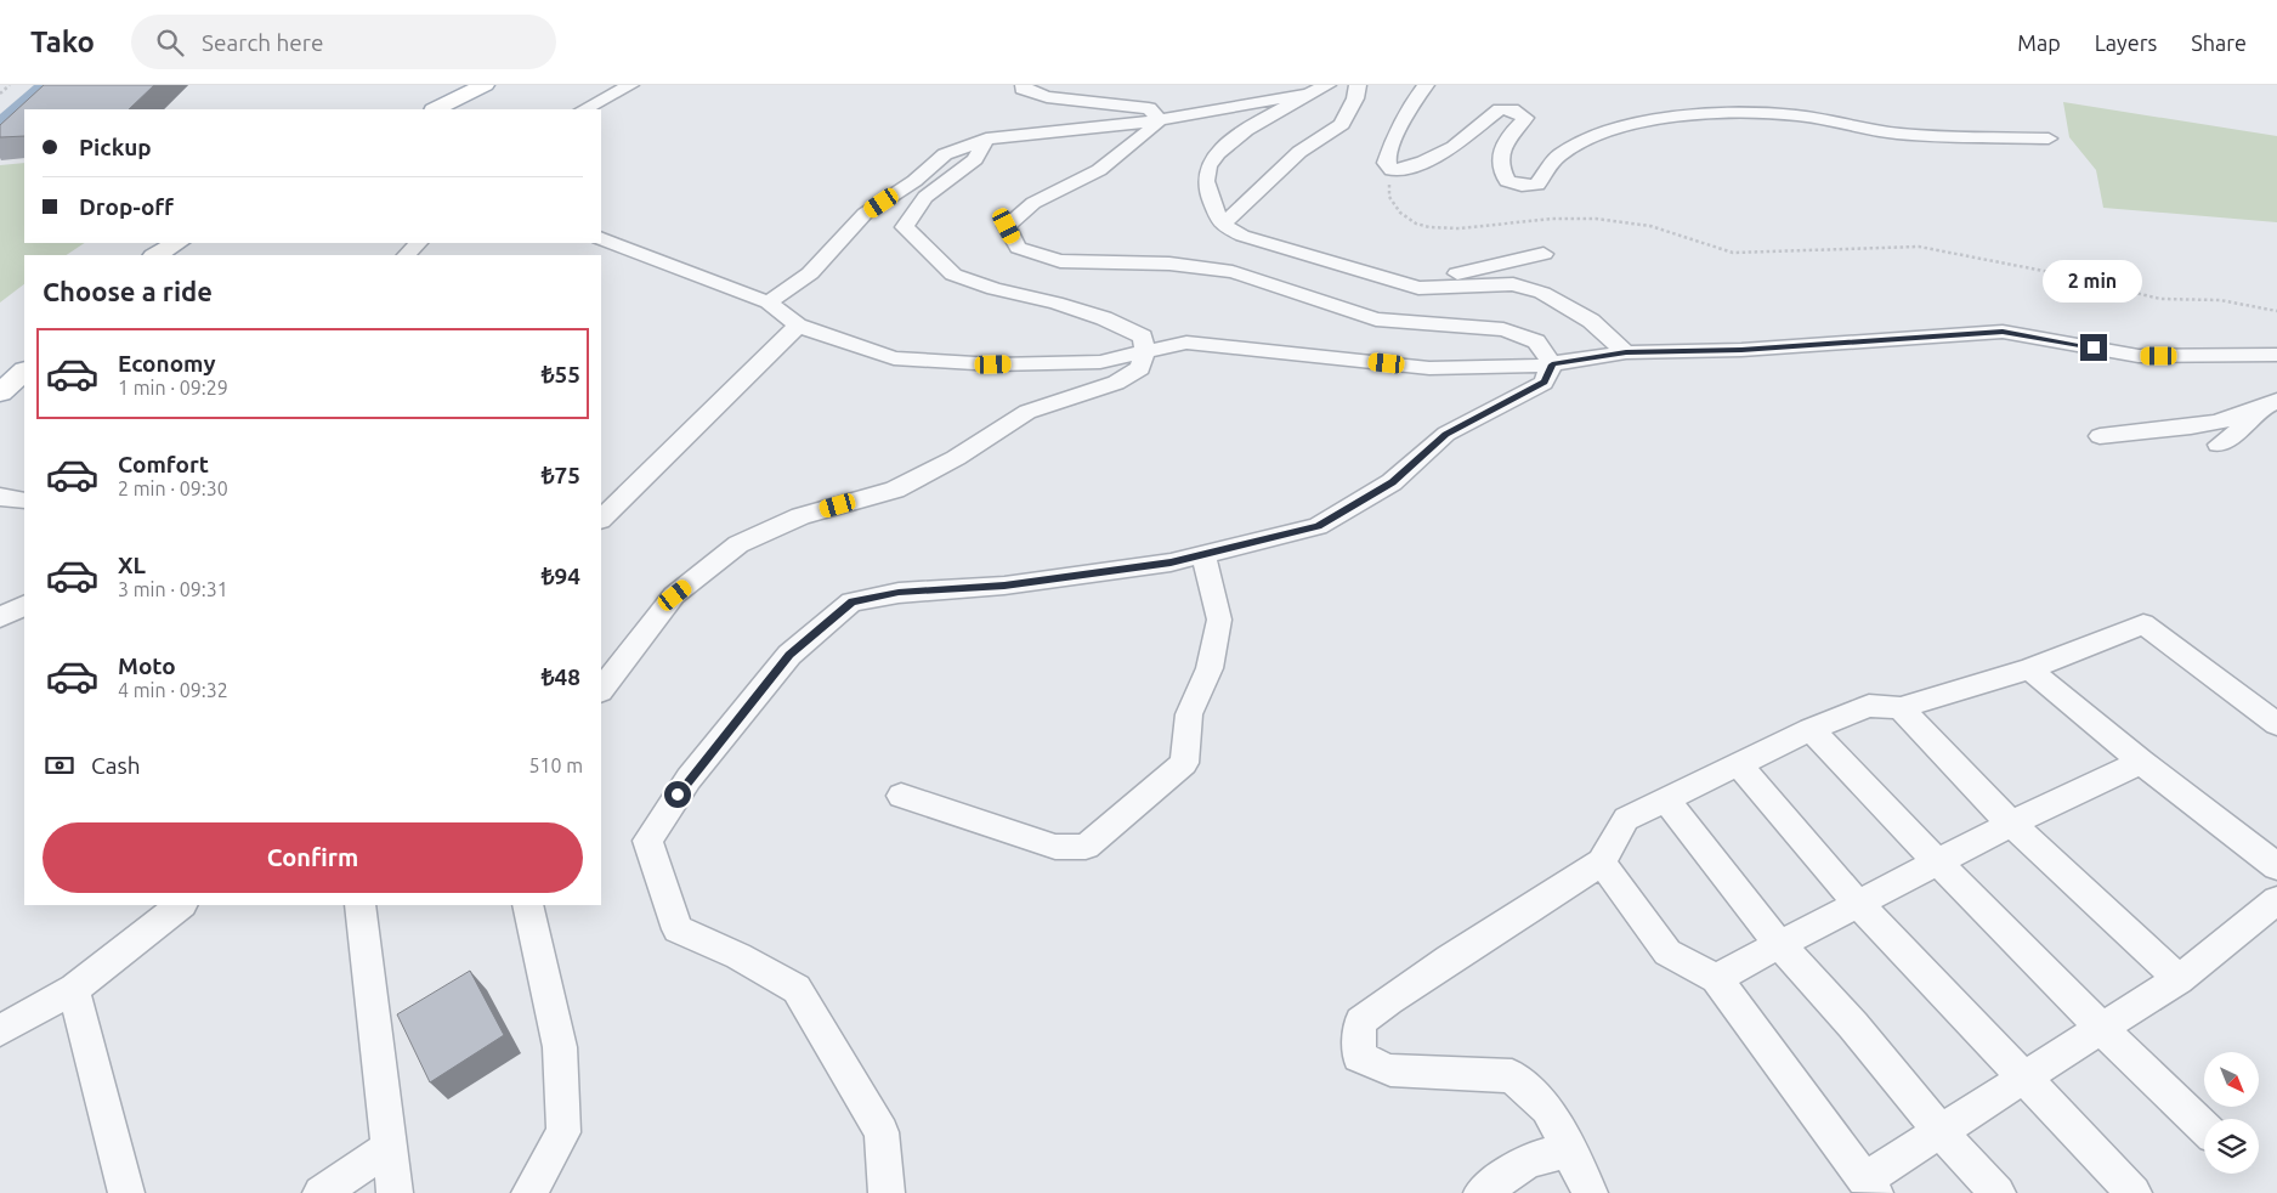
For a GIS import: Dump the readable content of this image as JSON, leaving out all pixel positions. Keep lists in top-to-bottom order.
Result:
{
  "north": "bottom right",
  "page": {
    "header": "Tako",
    "search": "Search here",
    "nav": ["Map", "Layers", "Share"],
    "banner": ["Pickup", "Drop-off"],
    "heading": "Choose a ride",
    "bubble": "2 min",
    "list": [
      {
        "name": "Economy",
        "note": "1 min · 09:29",
        "value": "₺55"
      },
      {
        "name": "Comfort",
        "note": "2 min · 09:30",
        "value": "₺75"
      },
      {
        "name": "XL",
        "note": "3 min · 09:31",
        "value": "₺94"
      },
      {
        "name": "Moto",
        "note": "4 min · 09:32",
        "value": "₺48"
      }
    ],
    "pay": ["Cash", "510 m"],
    "buttons": "Confirm"
  }
}
